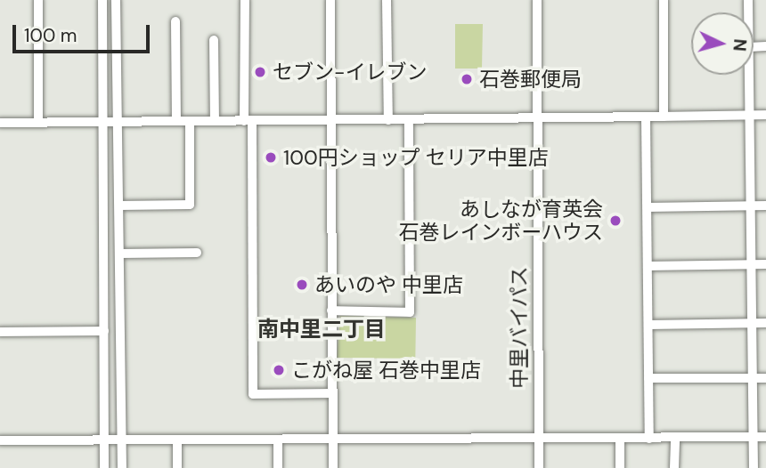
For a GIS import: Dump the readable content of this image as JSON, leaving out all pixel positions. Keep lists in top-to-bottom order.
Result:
{
  "streets": {
    "street": ["中里バイパス"]
  },
  "districts": ["南中里二丁目"],
  "places": [
    "セブン-イレブン",
    "石巻郵便局",
    "100円ショップ セリア中里店",
    "あしなが育英会 石巻レインボーハウス",
    "あいのや 中里店",
    "こがね屋 石巻中里店"
  ],
  "scale_bar": "100 m",
  "north": "right"
}
